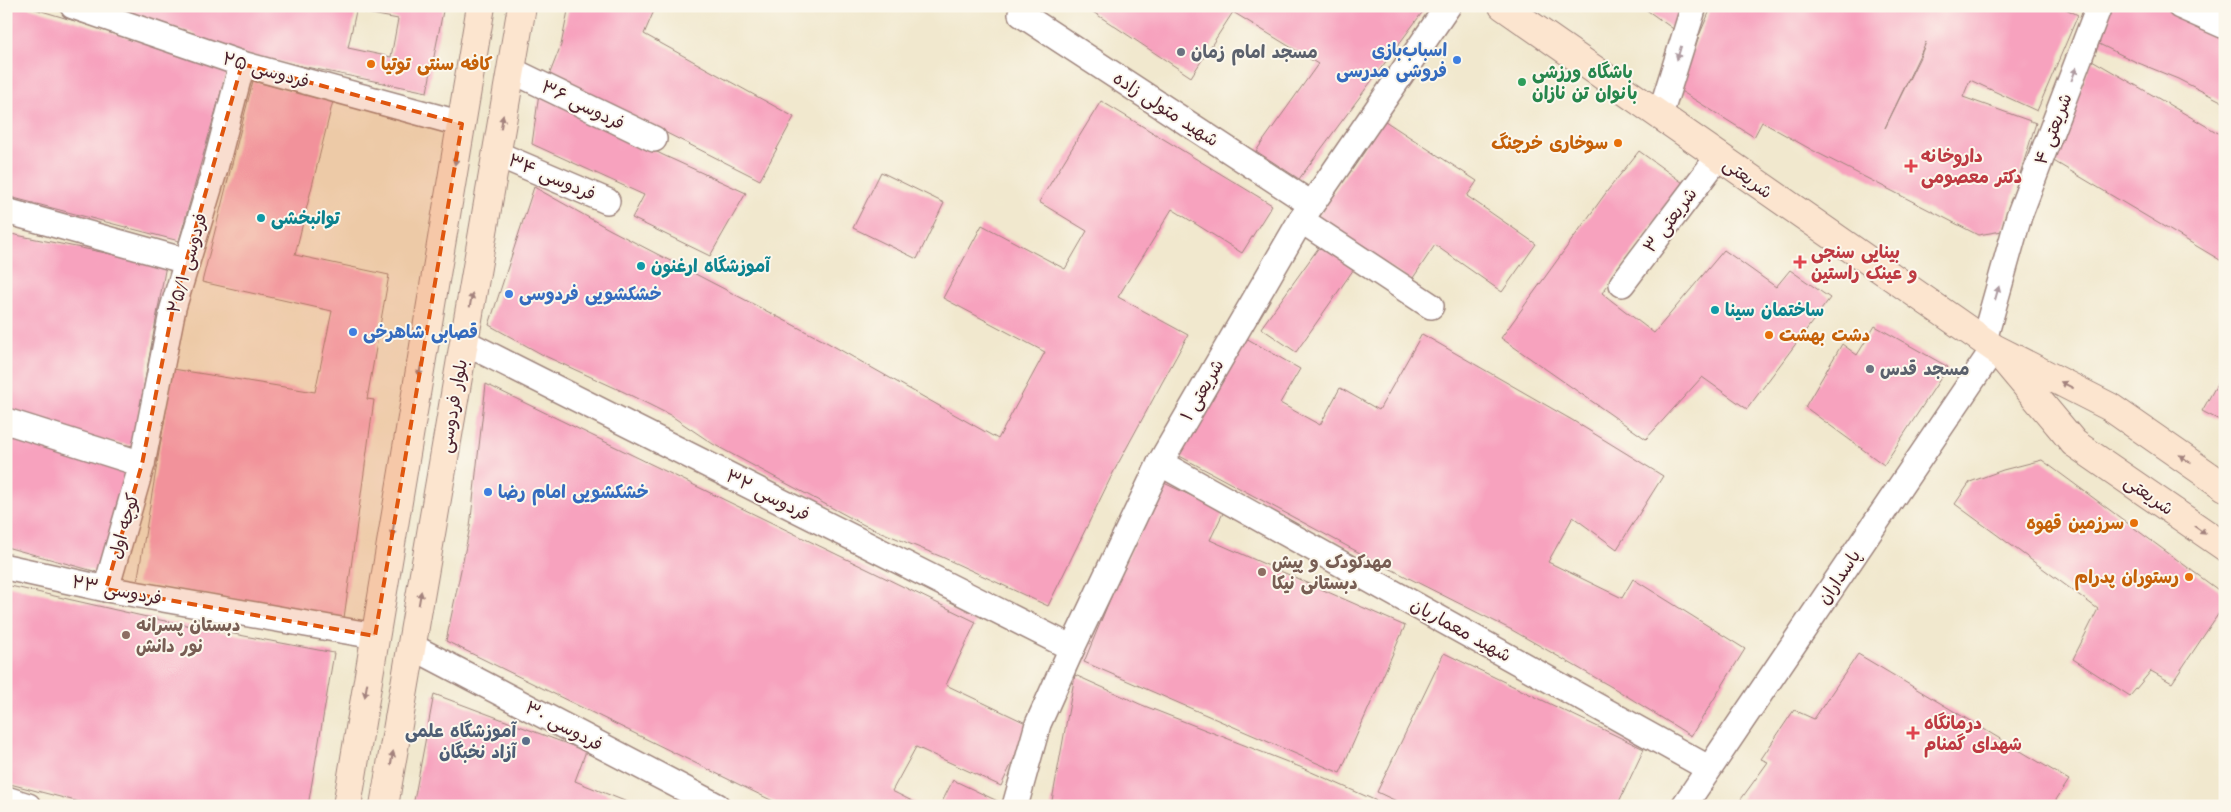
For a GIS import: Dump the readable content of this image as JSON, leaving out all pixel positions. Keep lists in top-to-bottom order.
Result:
{
  "streets": {
    "main road": ["شریعتی", "بلوار فردوسی"],
    "street": [
      "فردوسی ۲۵",
      "فردوسی ۳۶",
      "شهید متولی زاده",
      "شریعتی ۴",
      "فردوسی ۳۴",
      "شریعتی ۳",
      "فردوسی ۲۵/۱",
      "شریعتی ۱",
      "فردوسی ۳۲",
      "کوچه اول",
      "پاسداران",
      "فردوسی ۲۳",
      "شهید معماریان",
      "فردوسی ۳۰"
    ]
  },
  "crossings": [
    ["فردوسی ۲۵", "فردوسی ۲۵/۱"],
    ["فردوسی ۳۶", "بلوار فردوسی"],
    ["شهید متولی زاده", "شریعتی ۱"],
    ["شریعتی ۴", "شریعتی"],
    ["شریعتی ۴", "پاسداران"],
    ["فردوسی ۳۴", "بلوار فردوسی"],
    ["شریعتی", "شریعتی ۳"],
    ["شریعتی", "پاسداران"],
    ["فردوسی ۲۵/۱", "کوچه اول"],
    ["شریعتی ۱", "فردوسی ۳۲"],
    ["شریعتی ۱", "شهید معماریان"],
    ["بلوار فردوسی", "فردوسی ۳۲"],
    ["بلوار فردوسی", "فردوسی ۳۰"],
    ["کوچه اول", "فردوسی ۲۳"],
    ["پاسداران", "شهید معماریان"]
  ],
  "one_way": ["شریعتی ۴"],
  "places": {
    "other": [
      "مسجد امام زمان",
      "اسباب‌بازی فروشی مدرسی",
      "کافه سنتی توتیا",
      "باشگاه ورزشی بانوان تن نازان",
      "سوخاری خرچنگ",
      "توانبخشی",
      "آموزشگاه ارغنون",
      "خشکشویی فردوسی",
      "ساختمان سینا",
      "قصابی شاهرخی",
      "دشت بهشت",
      "مسجد قدس",
      "خشکشویی امام رضا",
      "سرزمین قهوه",
      "مهدکودک و پیش دبستانی نیکا",
      "رستوران پدرام",
      "دبستان پسرانه نور دانش",
      "آموزشگاه علمی آزاد نخبگان"
    ],
    "health": ["داروخانه دکتر معصومی", "بینایی سنجی و عینک راستین", "درمانگاه شهدای گمنام"]
  }
}
